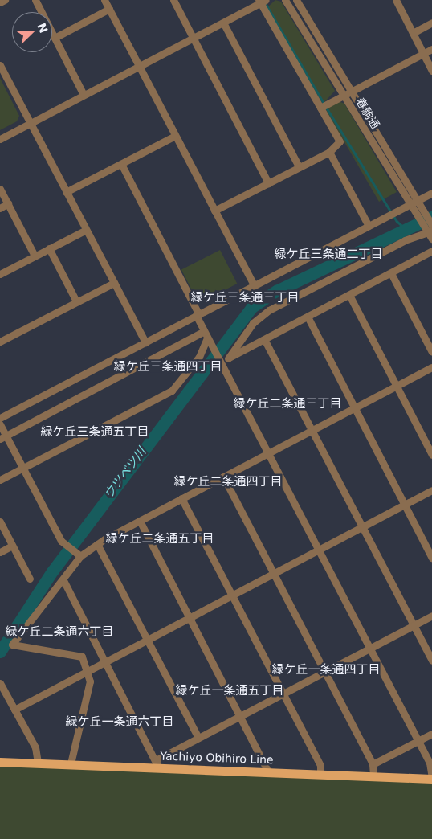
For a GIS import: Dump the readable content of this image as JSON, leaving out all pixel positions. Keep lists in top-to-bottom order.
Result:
{
  "streets": {
    "main road": ["Yachiyo Obihiro Line"],
    "street": ["春駒通"]
  },
  "districts": [
    "緑ケ丘三条通二丁目",
    "緑ケ丘三条通三丁目",
    "緑ケ丘三条通四丁目",
    "緑ケ丘二条通三丁目",
    "緑ケ丘三条通五丁目",
    "緑ケ丘二条通四丁目",
    "緑ケ丘二条通五丁目",
    "緑ケ丘二条通六丁目",
    "緑ケ丘一条通四丁目",
    "緑ケ丘一条通五丁目",
    "緑ケ丘一条通六丁目"
  ],
  "water": ["ウツベツ川"],
  "north": "right"
}
